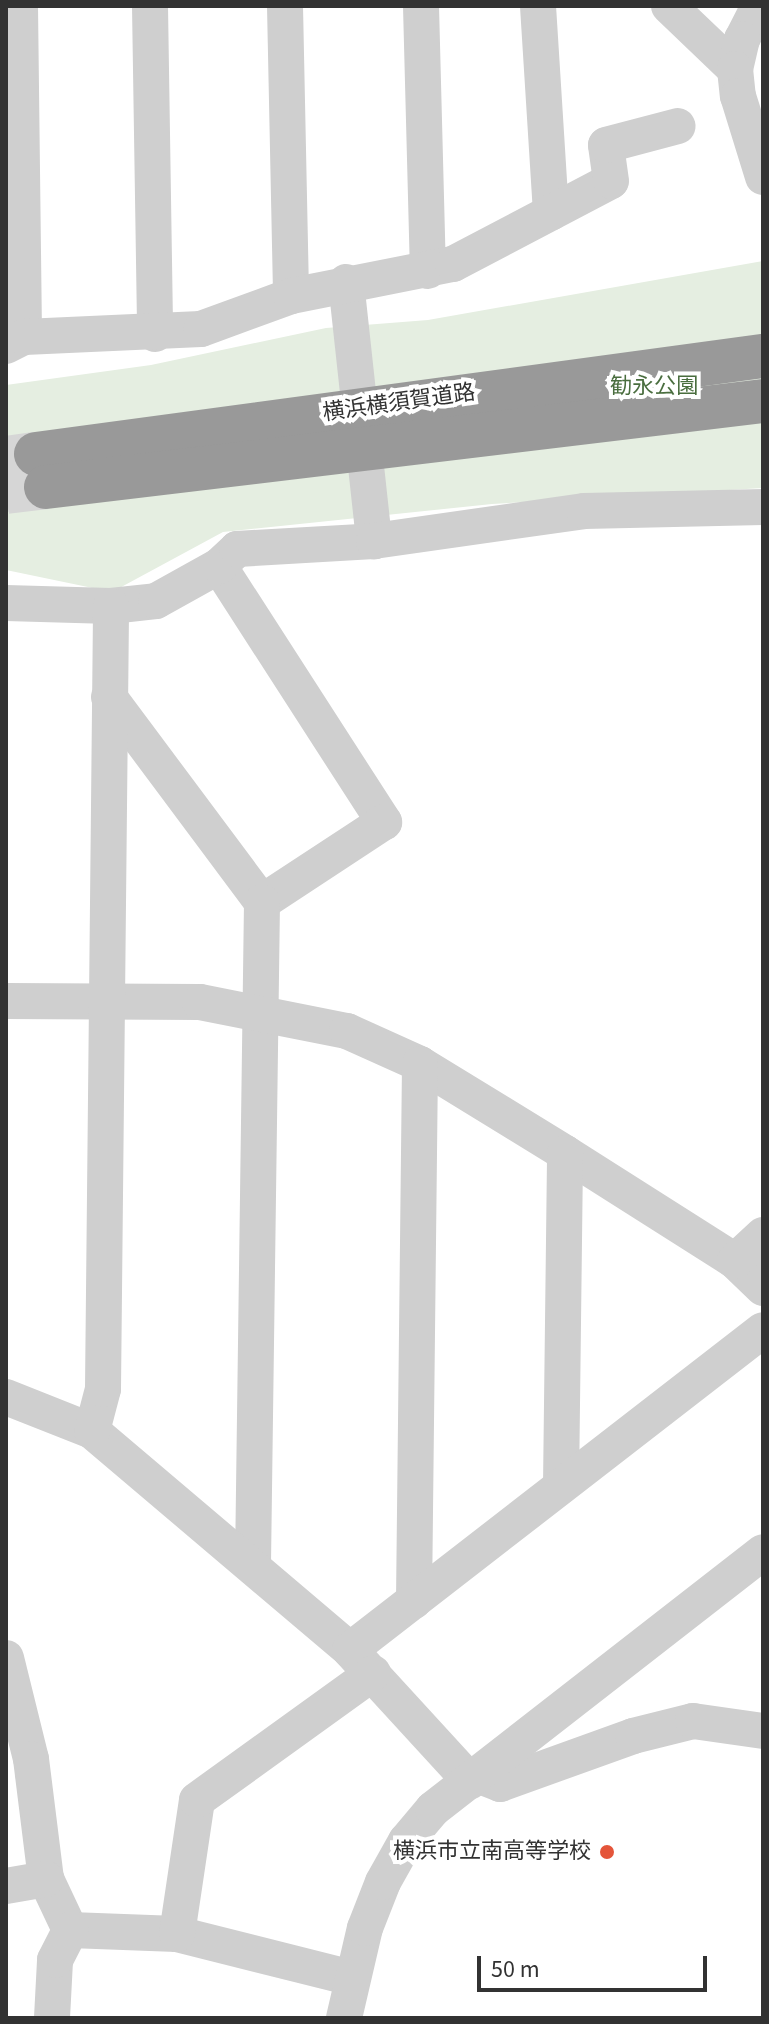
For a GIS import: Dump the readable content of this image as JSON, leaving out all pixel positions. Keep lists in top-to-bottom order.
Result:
{
  "streets": {
    "highway": ["横浜横須賀道路"]
  },
  "parks": ["勧永公園"],
  "places": ["横浜市立南高等学校"],
  "scale_bar": "50 m"
}
